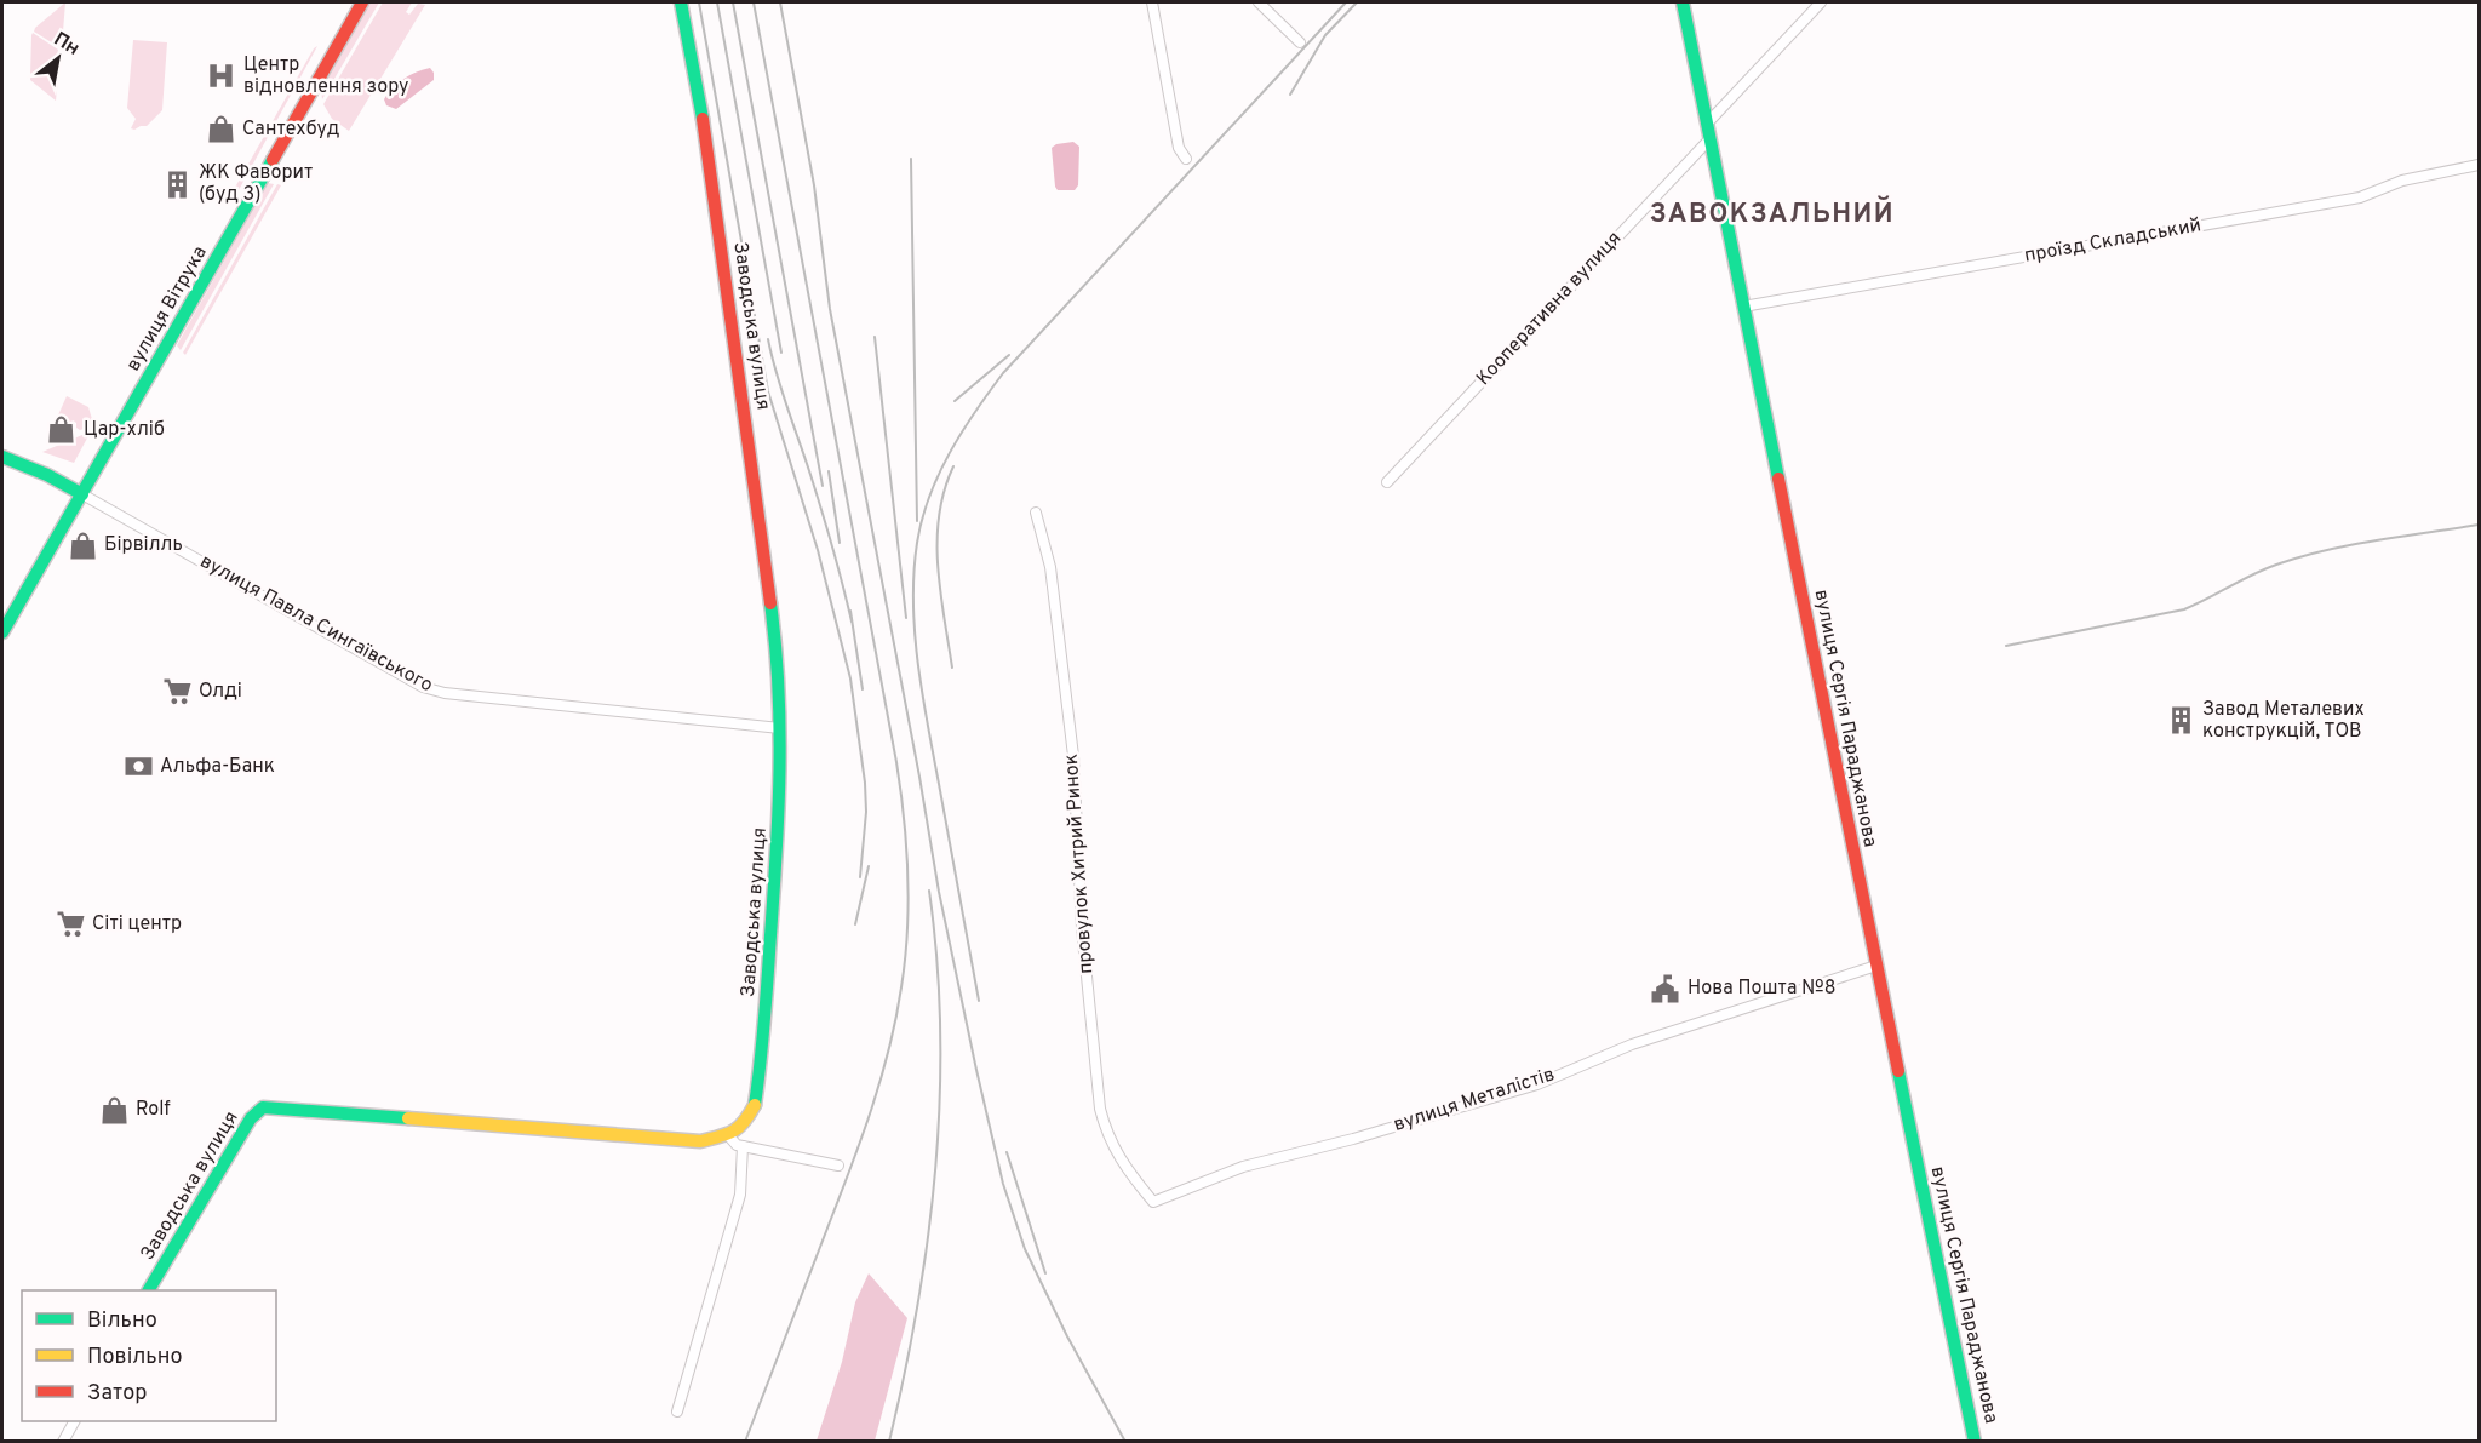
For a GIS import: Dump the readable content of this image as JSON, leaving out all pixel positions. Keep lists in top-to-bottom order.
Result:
{
  "streets": {
    "main road": ["вулиця Вітрука", "Заводська вулиця", "вулиця Сергія Параджанова"],
    "street": [
      "проїзд Складський",
      "Кооперативна вулиця",
      "вулиця Павла Сингаївського",
      "провулок Хитрий Ринок",
      "вулиця Металістів"
    ]
  },
  "crossings": [
    ["проїзд Складський", "вулиця Сергія Параджанова"],
    ["вулиця Вітрука", "вулиця Павла Сингаївського"],
    ["Кооперативна вулиця", "вулиця Сергія Параджанова"],
    ["Заводська вулиця", "вулиця Павла Сингаївського"],
    ["вулиця Сергія Параджанова", "вулиця Металістів"],
    ["провулок Хитрий Ринок", "вулиця Металістів"]
  ],
  "districts": ["ЗАВОКЗАЛЬНИЙ"],
  "places": {
    "hospital": ["Центр відновлення зору"],
    "shop": [
      "Сантехбуд",
      "Цар-хліб",
      "Бірвілль",
      "Rolf"
    ],
    "building": ["ЖК Фаворит (буд 3)", "Завод Металевих конструкцій, ТОВ"],
    "supermarket": ["Олді", "Сіті центр"],
    "bank": ["Альфа-Банк"],
    "public building": ["Нова Пошта №8"]
  },
  "legend": ["Вільно", "Повільно", "Затор"],
  "north": "top right"
}
